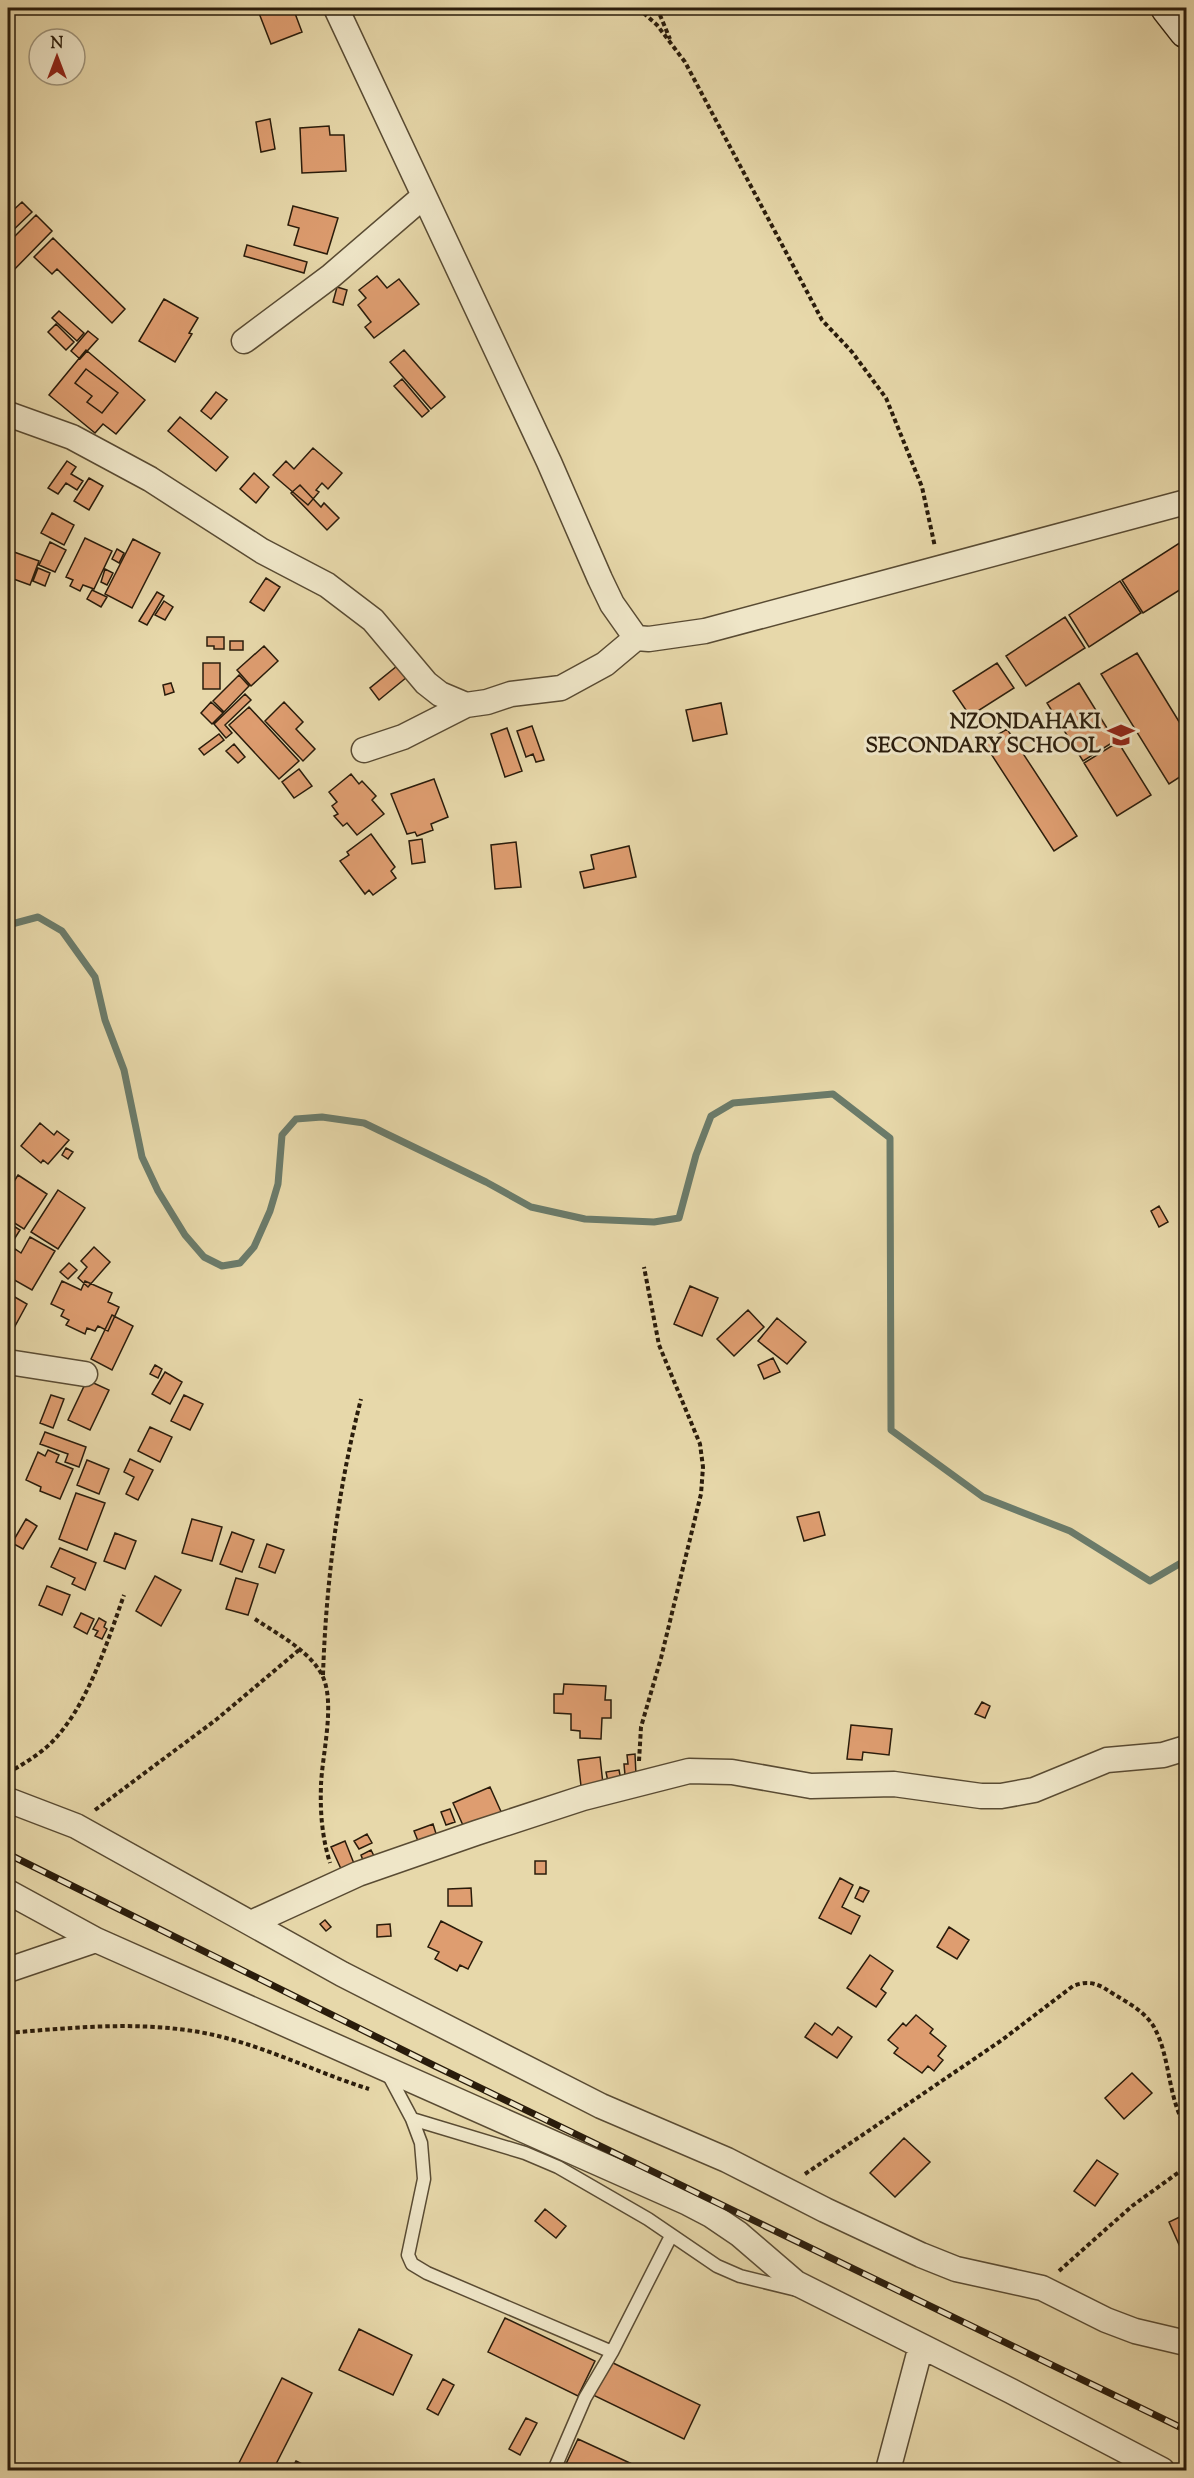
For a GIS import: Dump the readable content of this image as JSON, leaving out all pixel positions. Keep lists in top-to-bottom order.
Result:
{
  "places": {
    "school or university": ["NZONDAHAKI SECONDARY SCHOOL"]
  },
  "north": "top"
}
